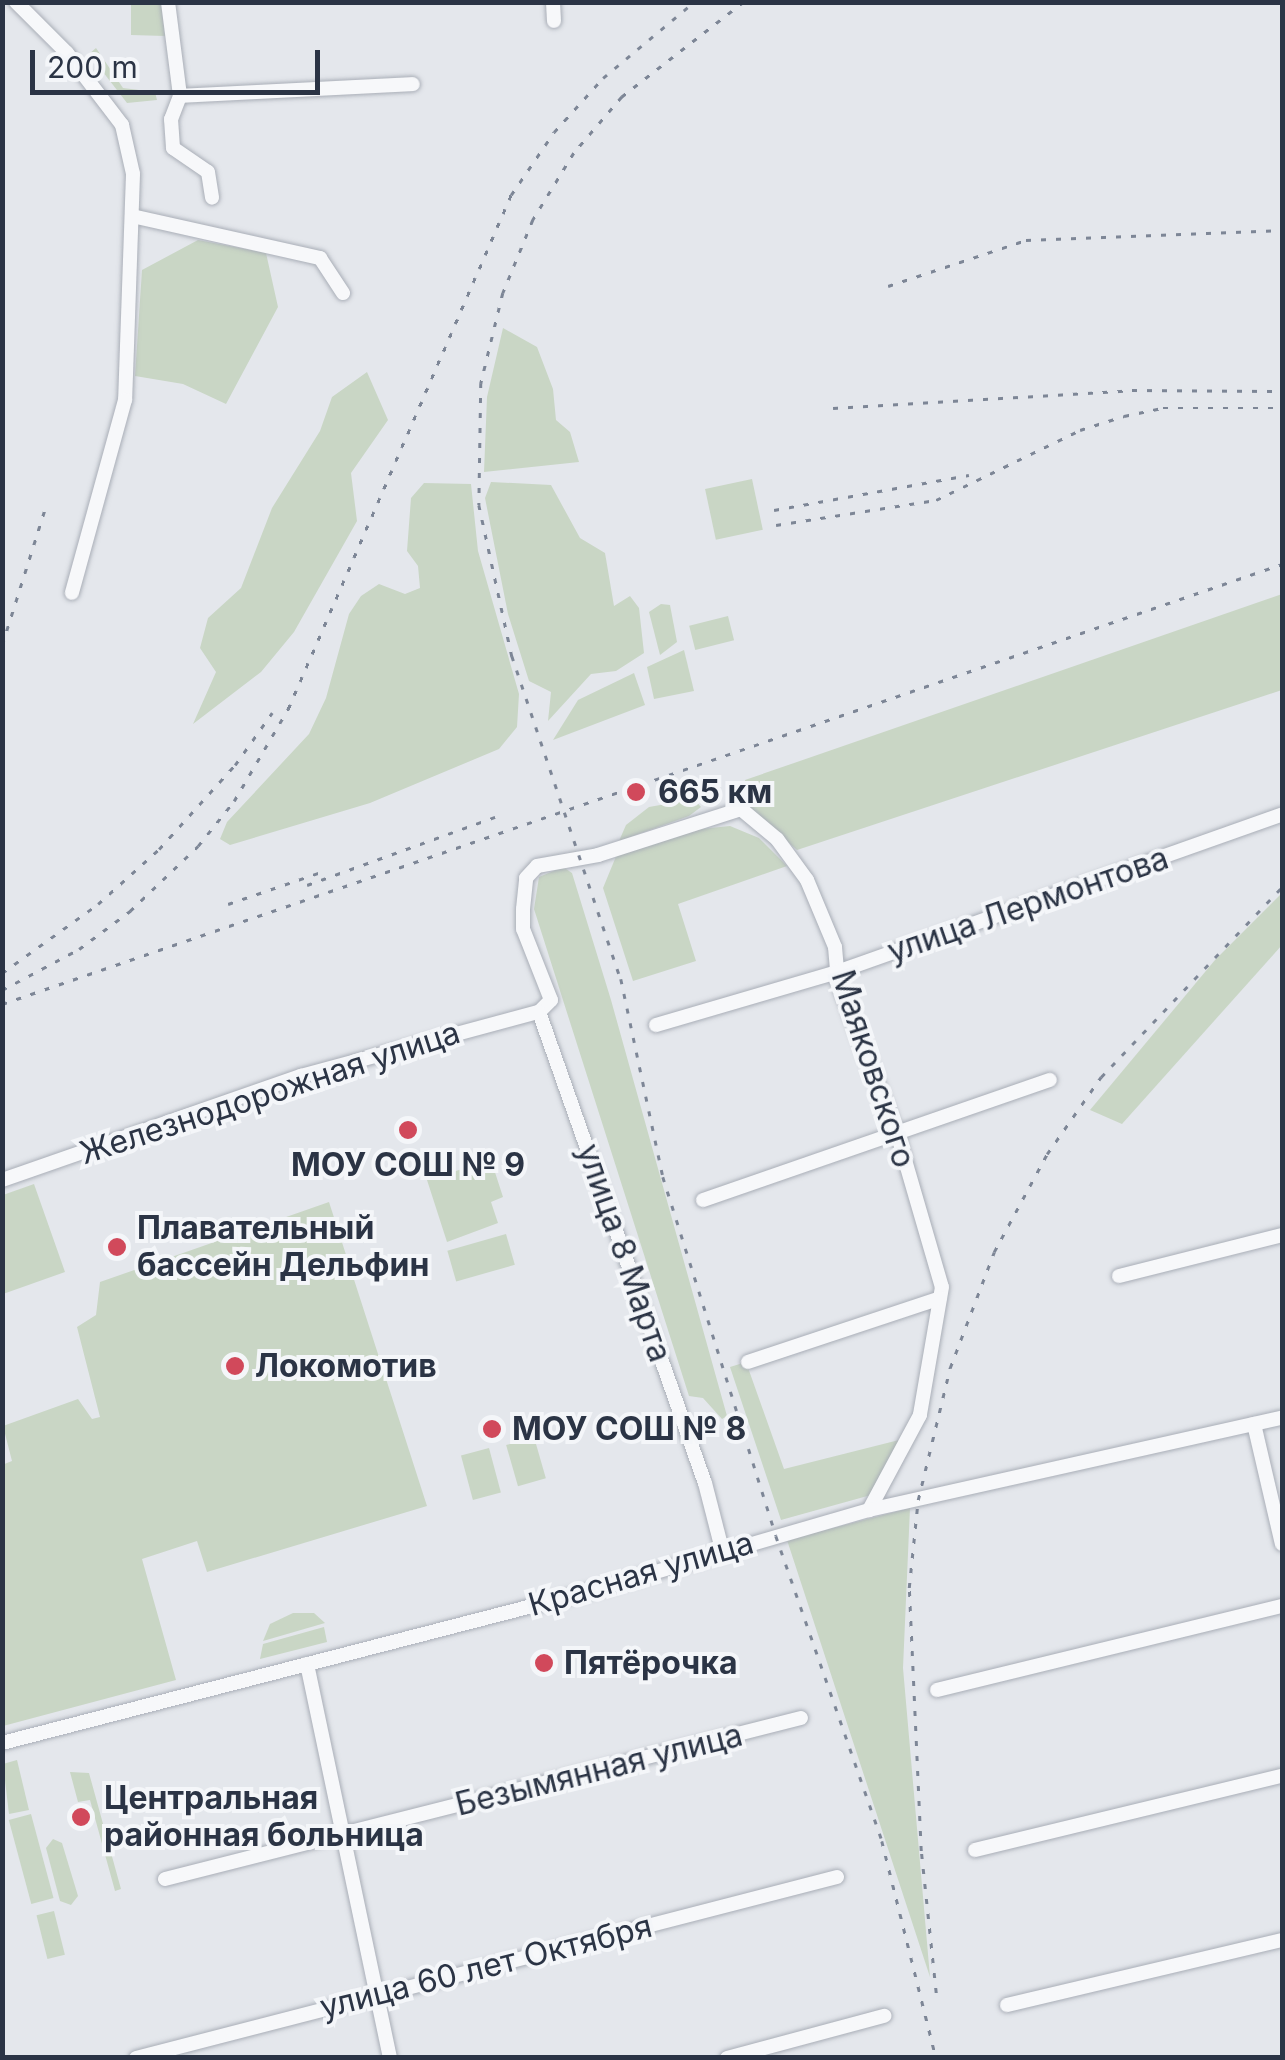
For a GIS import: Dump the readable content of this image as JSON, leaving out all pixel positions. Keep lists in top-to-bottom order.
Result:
{
  "streets": {
    "street": [
      "улица Лермонтова",
      "Маяковского",
      "Железнодорожная улица",
      "улица 8 Марта",
      "Красная улица",
      "Безымянная улица",
      "улица 60 лет Октября"
    ]
  },
  "crossings": [
    ["улица Лермонтова", "Маяковского"],
    ["Маяковского", "улица 8 Марта"],
    ["Маяковского", "Красная улица"],
    ["Железнодорожная улица", "улица 8 Марта"],
    ["улица 8 Марта", "Красная улица"]
  ],
  "places": [
    "665 км",
    "МОУ СОШ № 9",
    "Плавательный бассейн Дельфин",
    "Локомотив",
    "МОУ СОШ № 8",
    "Пятёрочка",
    "Центральная районная больница"
  ],
  "scale_bar": "200 m"
}
